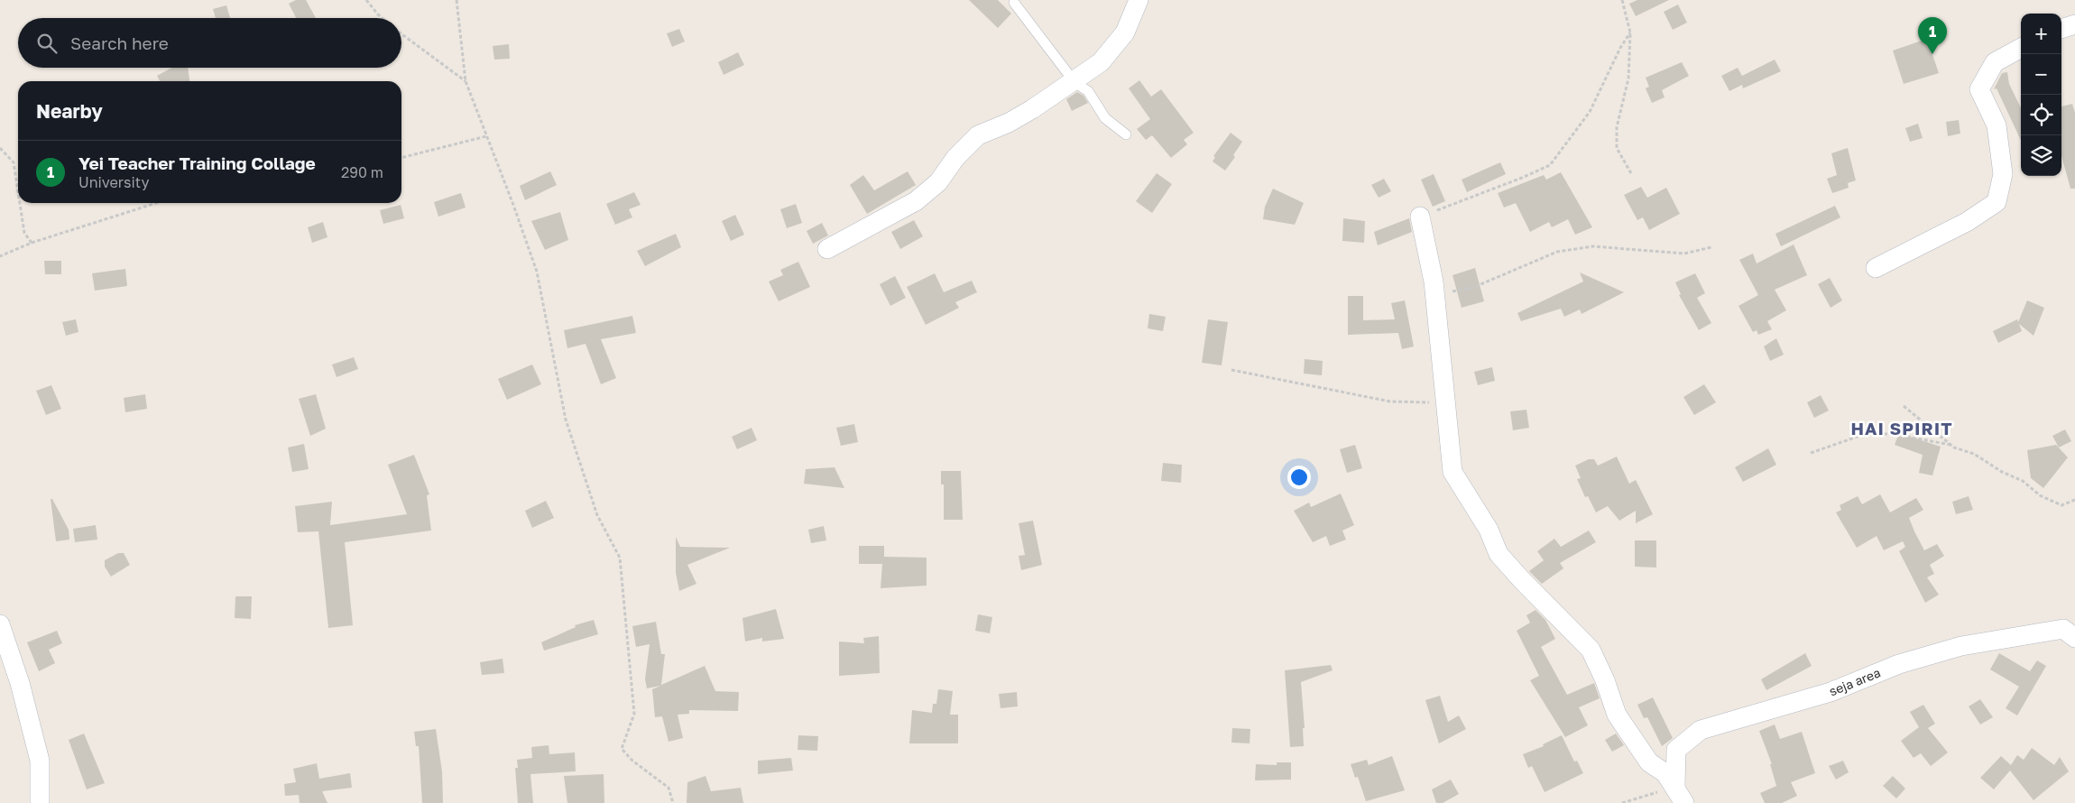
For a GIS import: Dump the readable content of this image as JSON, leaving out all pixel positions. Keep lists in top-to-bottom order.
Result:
{
  "streets": {
    "street": ["seja area"]
  },
  "districts": ["HAI SPIRIT"],
  "page": {
    "map_buttons": ["+", "−"],
    "pins": "1",
    "search": "Search here",
    "heading": "Nearby",
    "list": [
      {
        "mark": "1",
        "name": "Yei Teacher Training Collage",
        "note": "University",
        "value": "290 m"
      }
    ]
  }
}
